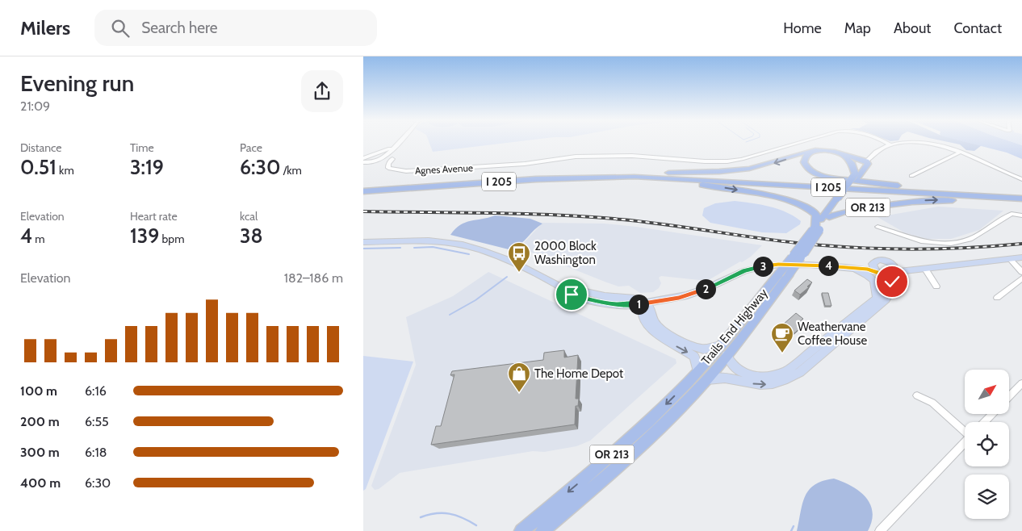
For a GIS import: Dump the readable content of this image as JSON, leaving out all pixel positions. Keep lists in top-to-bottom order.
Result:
{
  "streets": {
    "highway": ["I 205", "OR 213", "Trails End Highway"],
    "street": ["Agnes Avenue"]
  },
  "crossings": [
    ["I 205", "OR 213"],
    ["OR 213", "Trails End Highway"]
  ],
  "places": {
    "bus stop": ["2000 Block Washington"],
    "cafe": ["Weathervane Coffee House"],
    "shop": ["The Home Depot"]
  },
  "north": "top right",
  "page": {
    "header": "Milers",
    "search": "Search here",
    "nav": [
      "Home",
      "Map",
      "About",
      "Contact"
    ],
    "heading": ["Evening run", "21:09"],
    "stats": [
      ["Distance", "0.51 km"],
      ["Time", "3:19"],
      ["Pace", "6:30 /km"],
      ["Elevation", "4 m"],
      ["Heart rate", "139 bpm"],
      ["kcal", "38"]
    ],
    "pins": [
      "4",
      "3",
      "2",
      "1"
    ],
    "chart": ["Elevation", "182–186 m"],
    "list": [
      {
        "name": "100 m",
        "note": "6:16"
      },
      {
        "name": "200 m",
        "note": "6:55"
      },
      {
        "name": "300 m",
        "note": "6:18"
      },
      {
        "name": "400 m",
        "note": "6:30"
      }
    ]
  }
}
